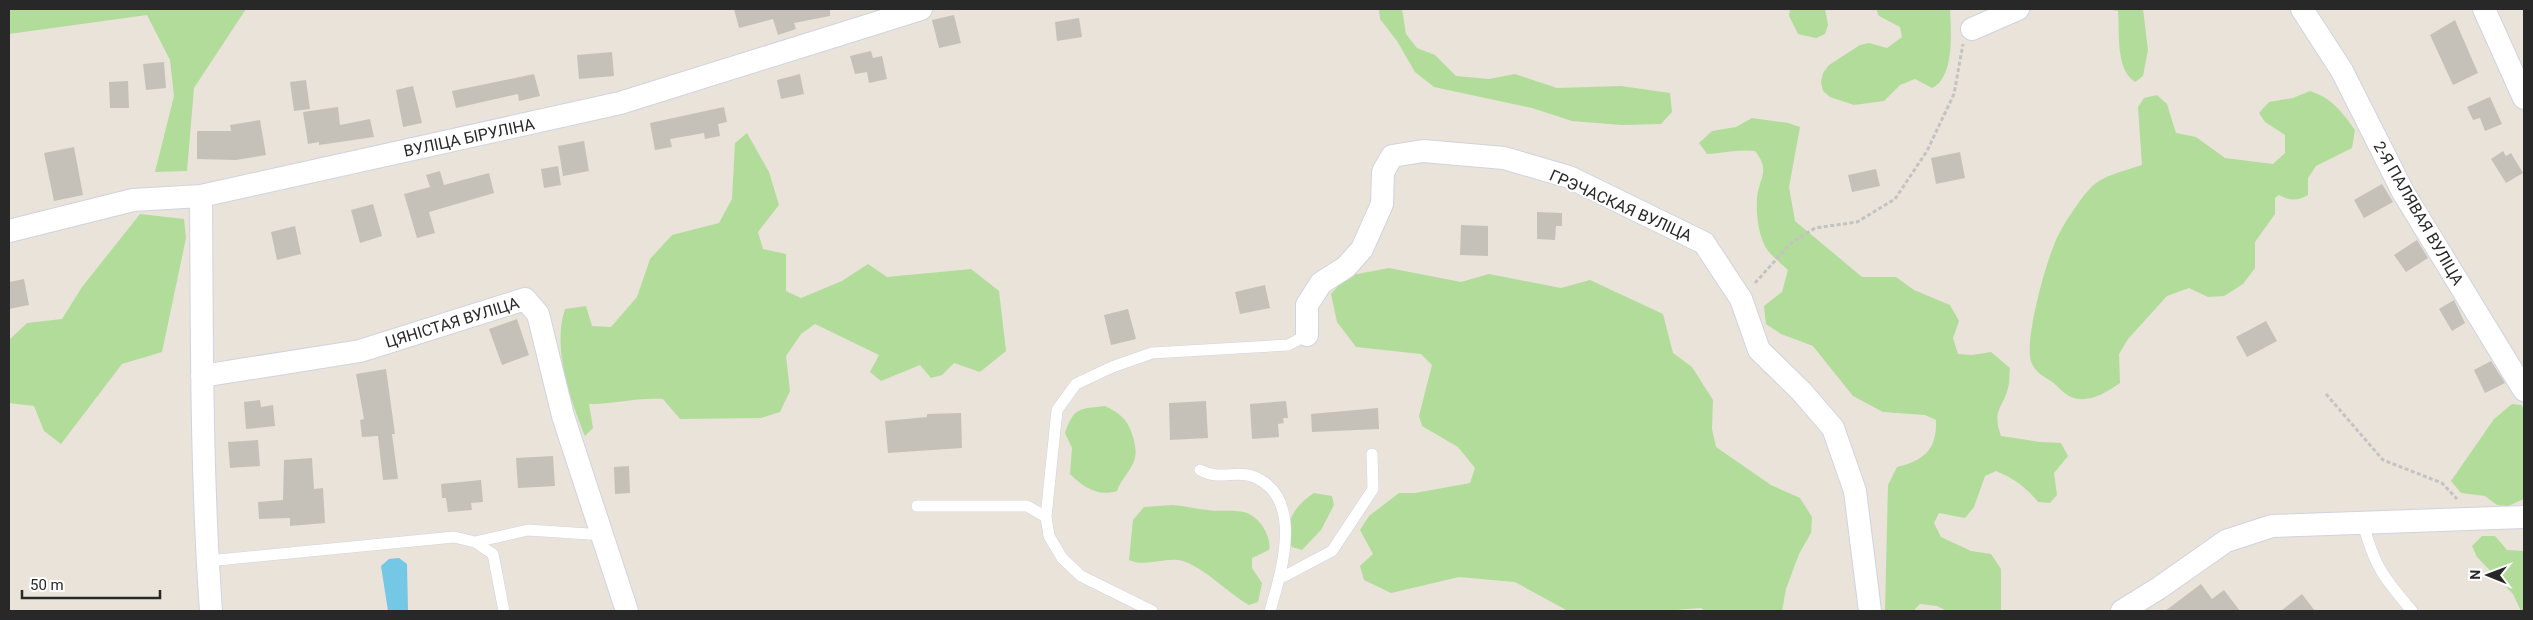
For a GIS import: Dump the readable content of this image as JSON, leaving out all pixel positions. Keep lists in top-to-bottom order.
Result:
{
  "streets": {
    "street": [
      "ВУЛІЦА БІРУЛІНА",
      "ГРЭЧАСКАЯ ВУЛІЦА",
      "2-Я ПАЛЯВАЯ ВУЛІЦА",
      "ЦЯНІСТАЯ ВУЛІЦА"
    ]
  },
  "scale_bar": "50 m",
  "north": "left"
}
